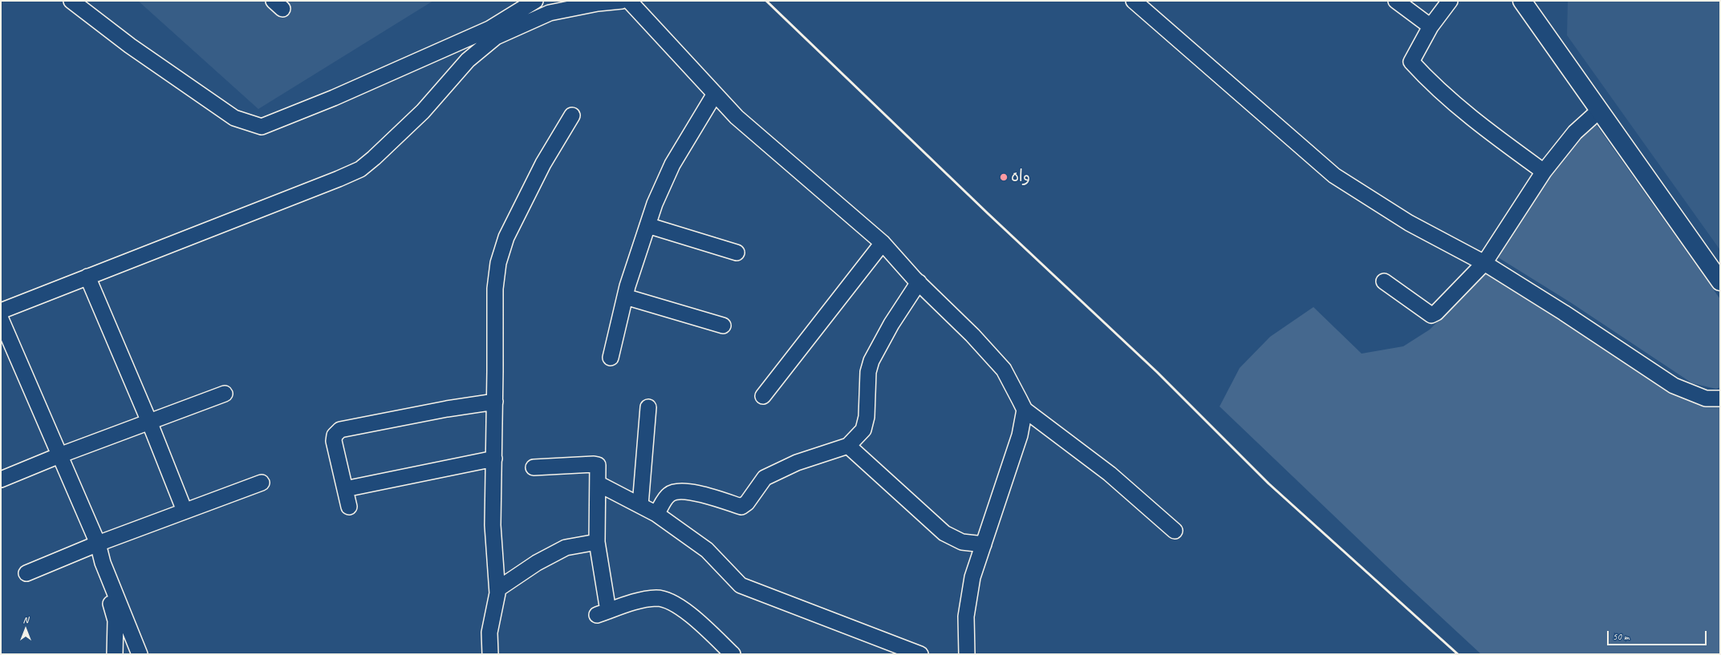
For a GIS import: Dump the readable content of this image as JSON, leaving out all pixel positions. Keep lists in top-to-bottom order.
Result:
{
  "places": ["واہ"],
  "scale_bar": "50 m",
  "north": "top"
}
